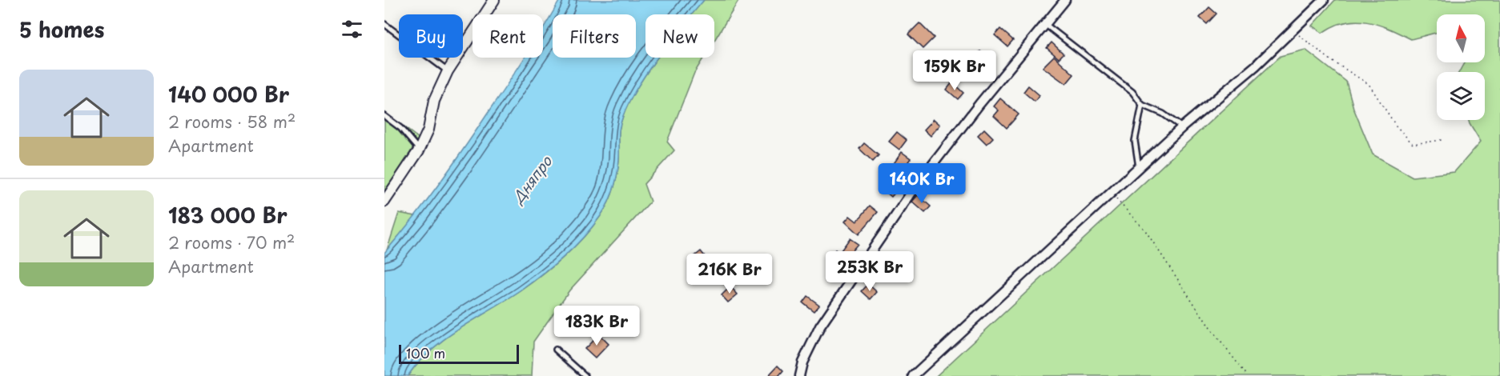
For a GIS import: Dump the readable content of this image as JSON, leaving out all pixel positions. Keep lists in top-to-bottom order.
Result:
{
  "water": ["Дняпро"],
  "scale_bar": "100 m",
  "north": "top",
  "page": {
    "heading": "5 homes",
    "chip": [
      "Buy",
      "Rent",
      "Filters",
      "New"
    ],
    "price": [
      "159K Br",
      "140K Br",
      "253K Br",
      "216K Br",
      "183K Br"
    ],
    "list": [
      {
        "name": "140 000 Br",
        "note": "2 rooms · 58 m² · Apartment"
      },
      {
        "name": "183 000 Br",
        "note": "2 rooms · 70 m² · Apartment"
      }
    ],
    "scale": "100 m"
  }
}
